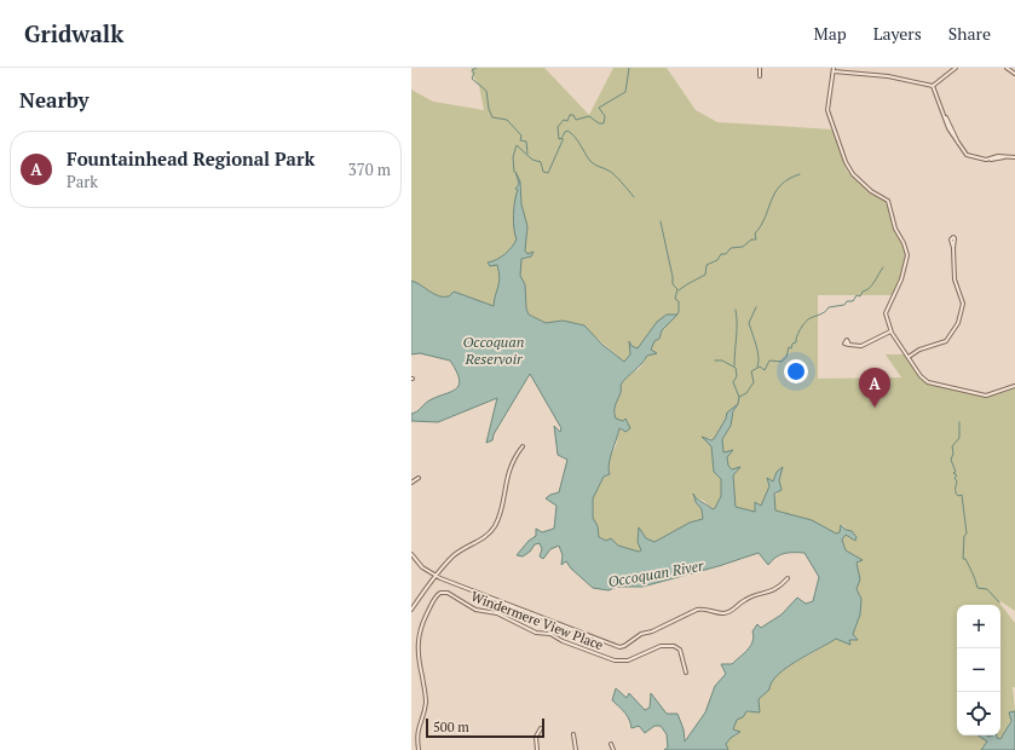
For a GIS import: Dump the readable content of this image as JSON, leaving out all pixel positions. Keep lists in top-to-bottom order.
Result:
{
  "streets": {
    "street": ["Windermere View Place"]
  },
  "water": ["Occoquan Reservoir", "Occoquan River"],
  "scale_bar": "500 m",
  "page": {
    "header": "Gridwalk",
    "nav": ["Map", "Layers", "Share"],
    "heading": "Nearby",
    "list": [
      {
        "mark": "A",
        "name": "Fountainhead Regional Park",
        "note": "Park",
        "value": "370 m"
      }
    ],
    "pins": "A",
    "map_buttons": ["+", "−"],
    "scale": "500 m"
  }
}
